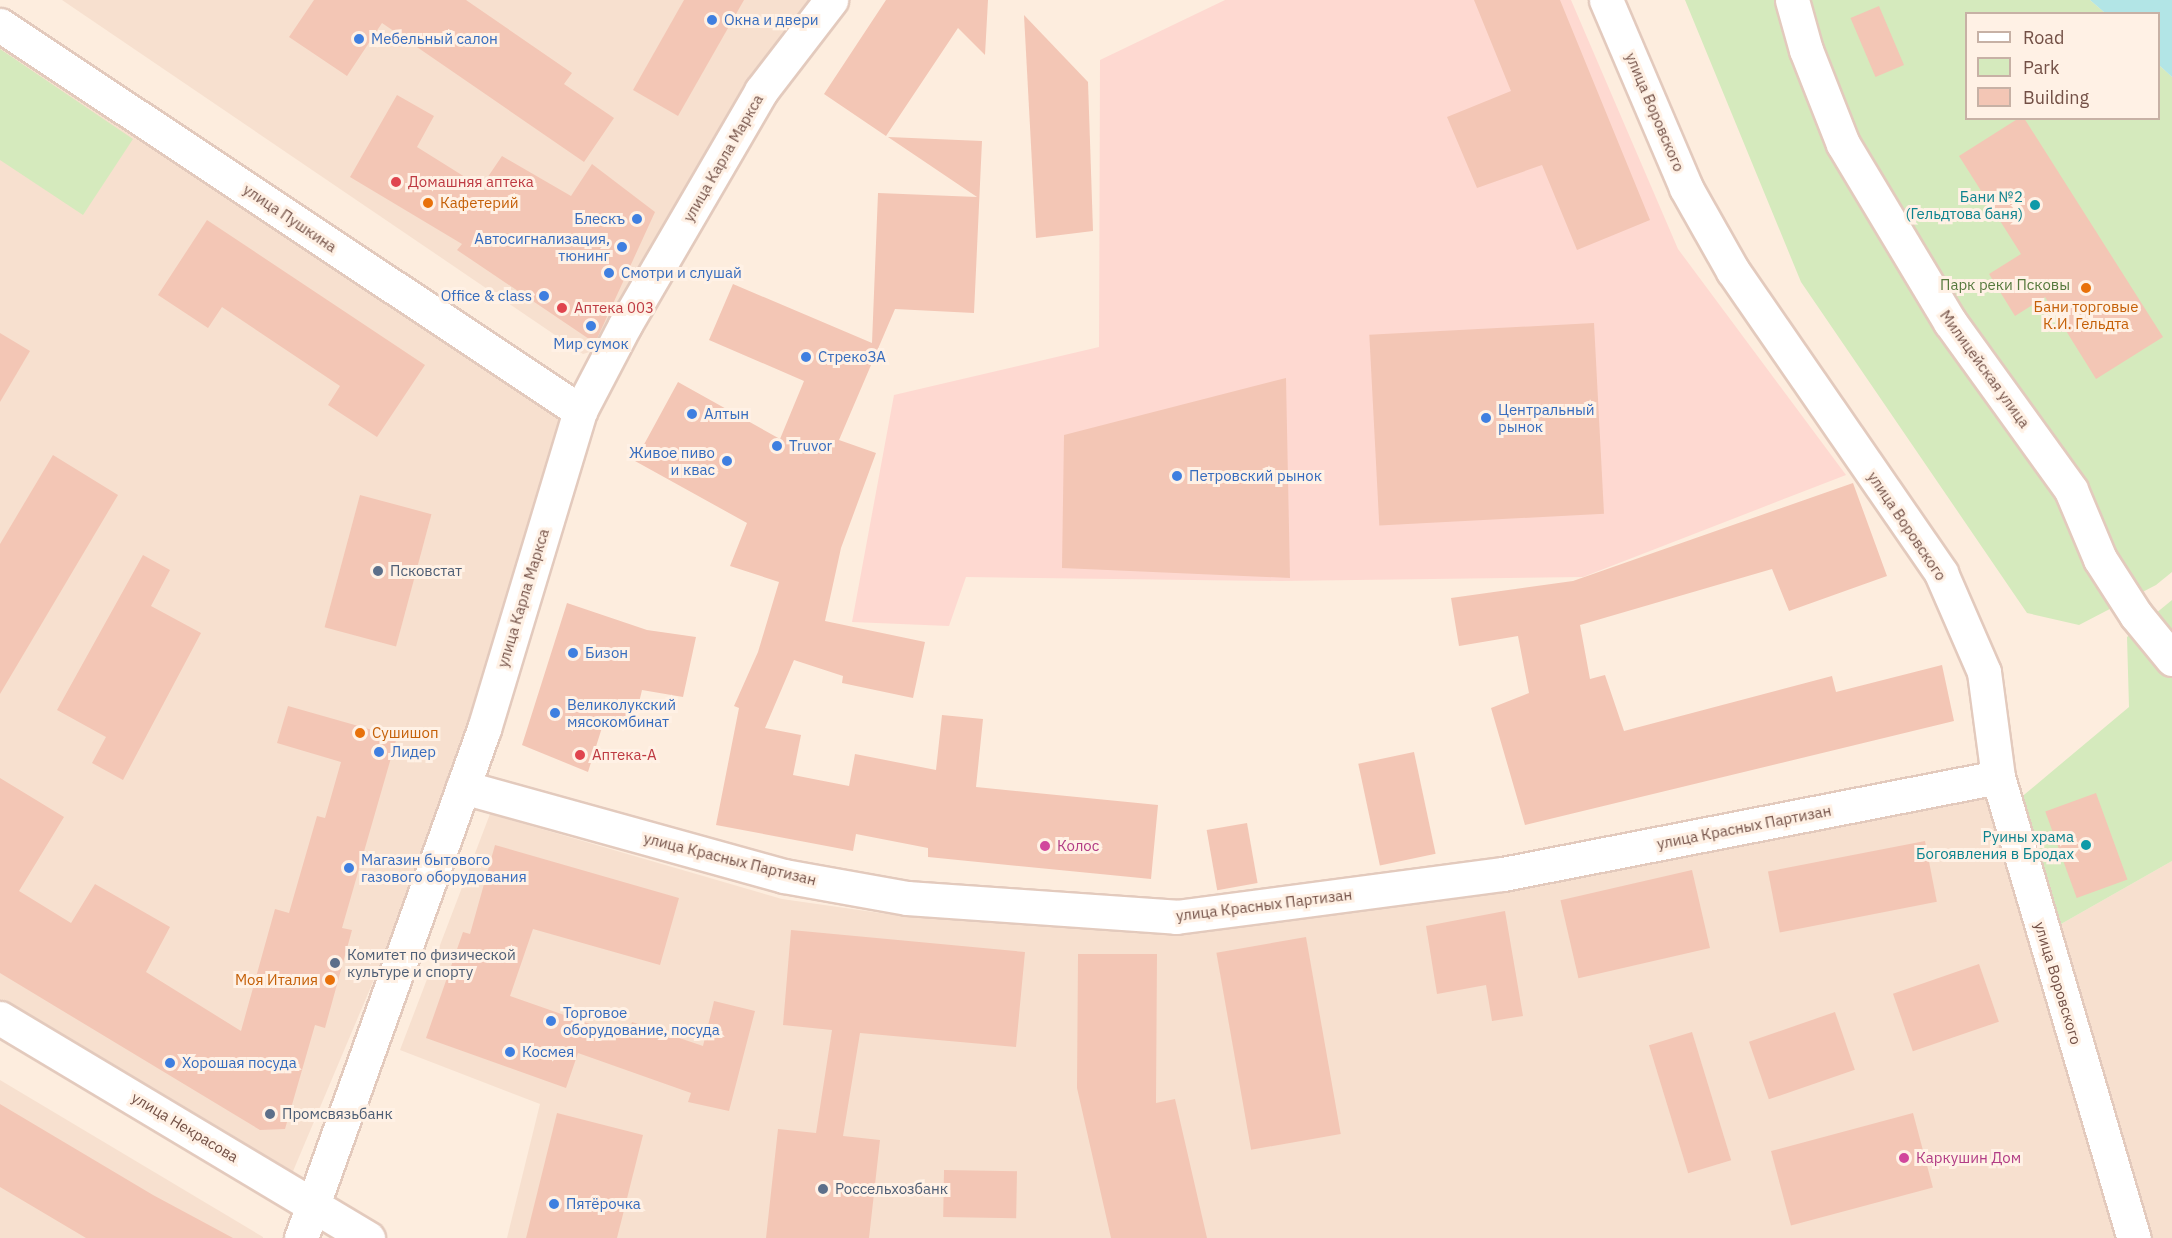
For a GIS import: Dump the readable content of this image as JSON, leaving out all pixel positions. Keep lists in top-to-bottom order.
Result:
{
  "streets": {
    "street": [
      "улица Воровского",
      "улица Карла Маркса",
      "улица Пушкина",
      "Милицейская улица",
      "улица Красных Партизан",
      "улица Некрасова"
    ]
  },
  "crossings": [
    ["улица Воровского", "улица Красных Партизан"],
    ["улица Карла Маркса", "улица Пушкина"],
    ["улица Карла Маркса", "улица Красных Партизан"],
    ["улица Карла Маркса", "улица Некрасова"]
  ],
  "parks": ["Парк реки Псковы"],
  "places": [
    "Окна и двери",
    "Мебельный салон",
    "Домашняя аптека",
    "Кафетерий",
    "Бани №2 (Гельдтова баня)",
    "Блескъ",
    "Автосигнализация, тюнинг",
    "Смотри и слушай",
    "Бани торговые К.И. Гельдта",
    "Office & class",
    "Аптека 003",
    "Мир сумок",
    "СтрекоЗА",
    "Алтын",
    "Центральный рынок",
    "Truvor",
    "Живое пиво и квас",
    "Петровский рынок",
    "Псковстат",
    "Бизон",
    "Великолукский мясокомбинат",
    "Сушишоп",
    "Лидер",
    "Аптека-А",
    "Руины храма Богоявления в Бродах",
    "Колос",
    "Магазин бытового газового оборудования",
    "Комитет по физической культуре и спорту",
    "Моя Италия",
    "Торговое оборудование, посуда",
    "Космея",
    "Хорошая посуда",
    "Промсвязьбанк",
    "Каркушин Дом",
    "Россельхозбанк",
    "Пятёрочка"
  ],
  "legend": ["Road", "Park", "Building"]
}
